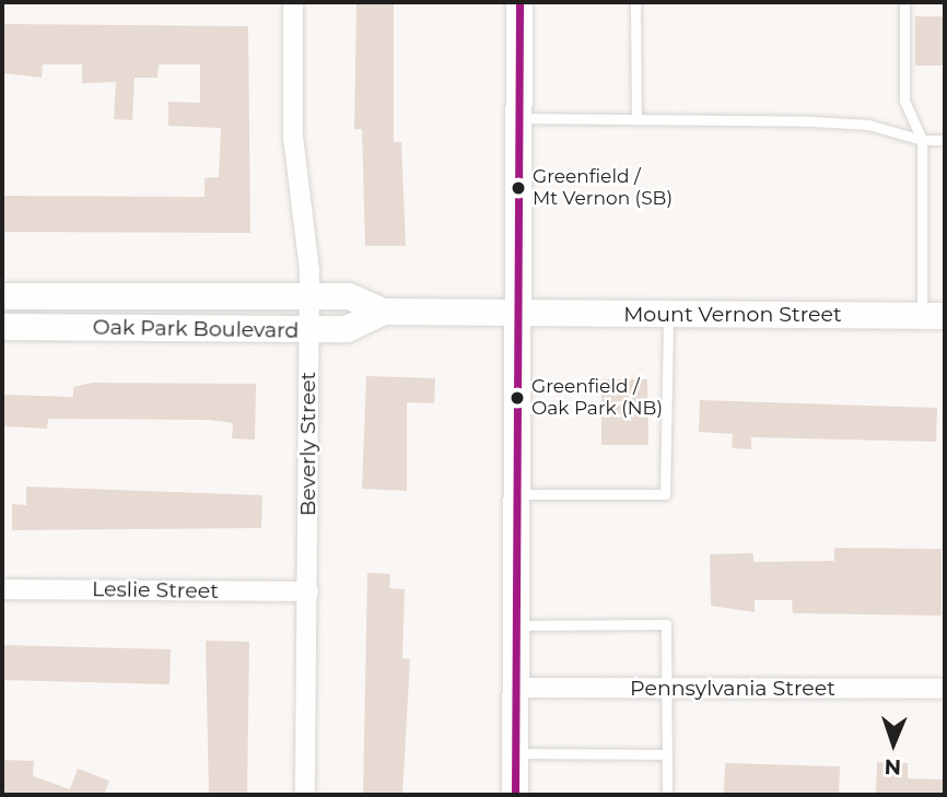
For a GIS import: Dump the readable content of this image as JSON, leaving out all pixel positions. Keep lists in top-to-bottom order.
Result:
{
  "streets": {
    "street": [
      "Mount Vernon Street",
      "Oak Park Boulevard",
      "Beverly Street",
      "Leslie Street",
      "Pennsylvania Street"
    ]
  },
  "crossings": [
    ["Mount Vernon Street", "Oak Park Boulevard"],
    ["Oak Park Boulevard", "Beverly Street"],
    ["Beverly Street", "Leslie Street"]
  ],
  "places": ["Greenfield / Mt Vernon (SB)", "Greenfield / Oak Park (NB)"],
  "north": "bottom"
}
